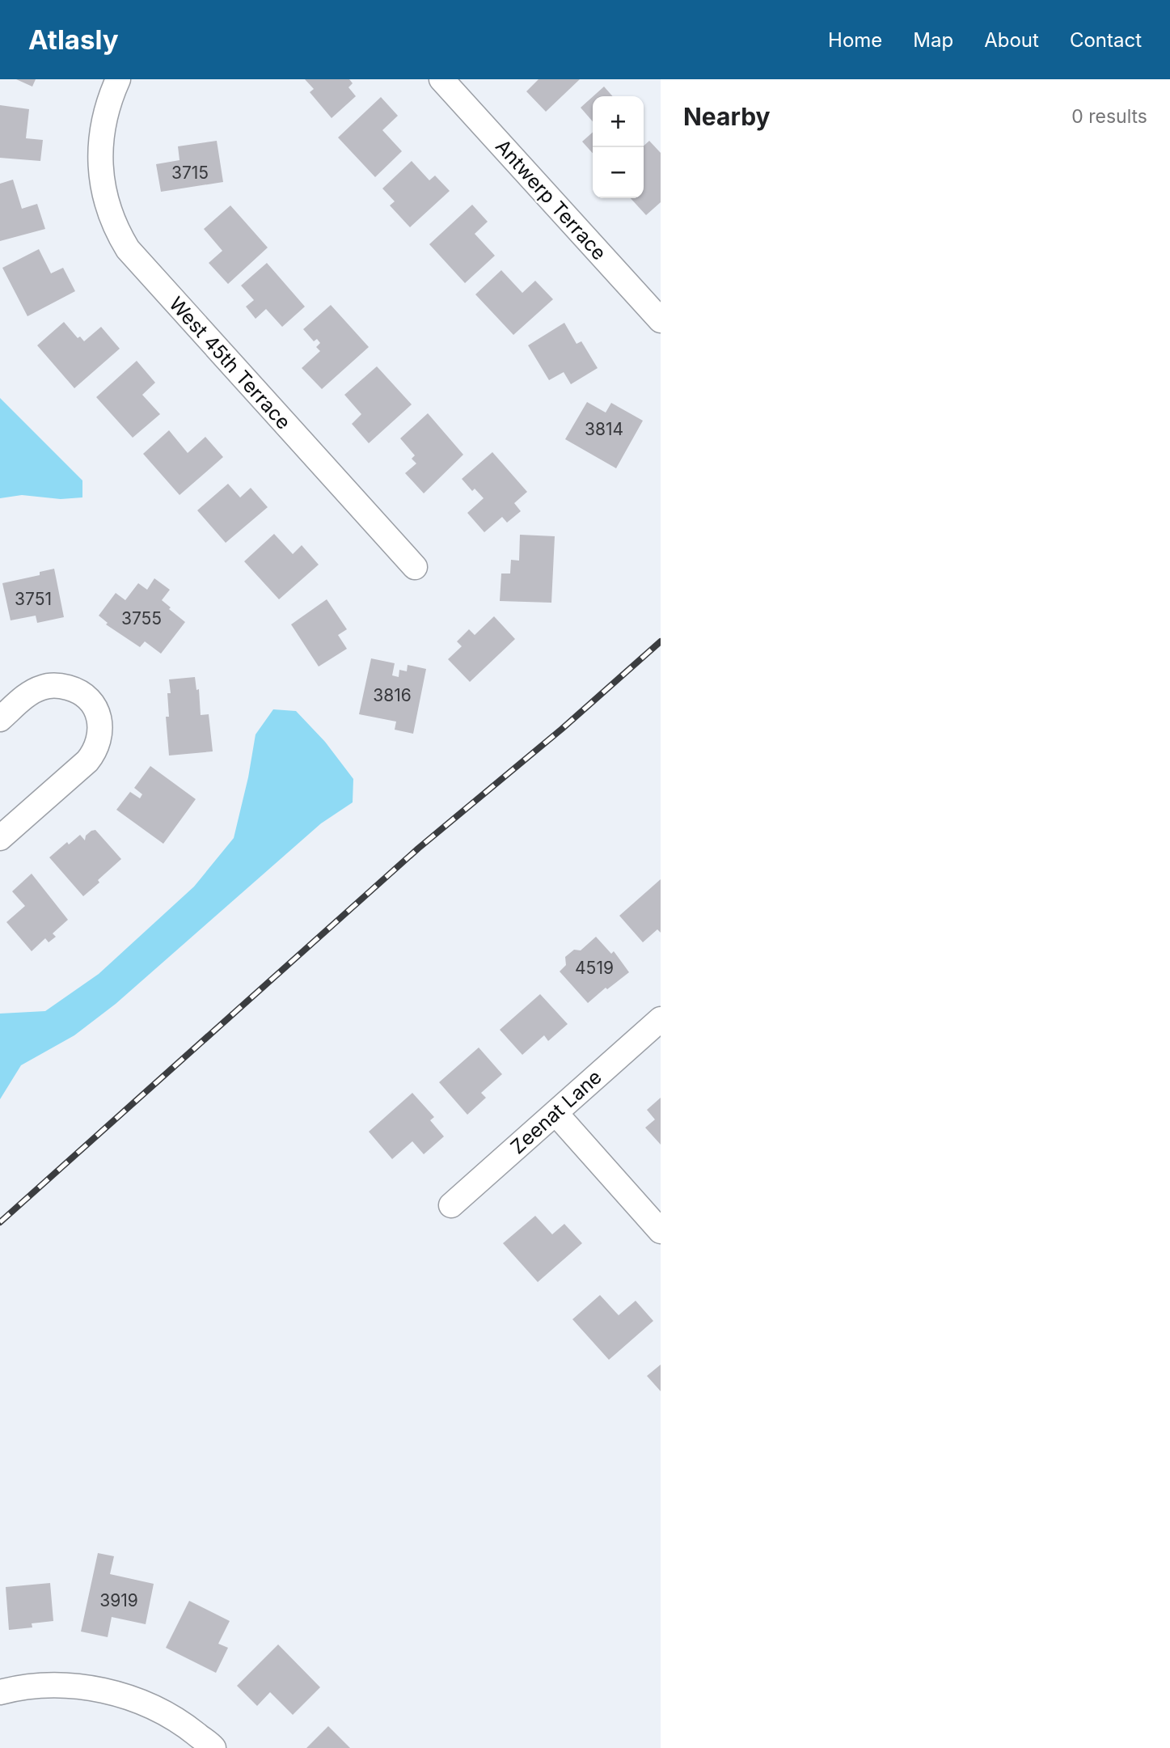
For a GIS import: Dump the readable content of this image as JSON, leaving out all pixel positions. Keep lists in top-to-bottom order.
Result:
{
  "streets": {
    "street": ["Antwerp Terrace", "West 45th Terrace", "Zeenat Lane"]
  },
  "house_numbers": [
    "3715",
    "3814",
    "3751",
    "3755",
    "3816",
    "4519",
    "3919"
  ],
  "page": {
    "header": "Atlasly",
    "nav": [
      "Home",
      "Map",
      "About",
      "Contact"
    ],
    "heading": ["Nearby", "0 results"],
    "map_buttons": ["+", "−"]
  }
}
